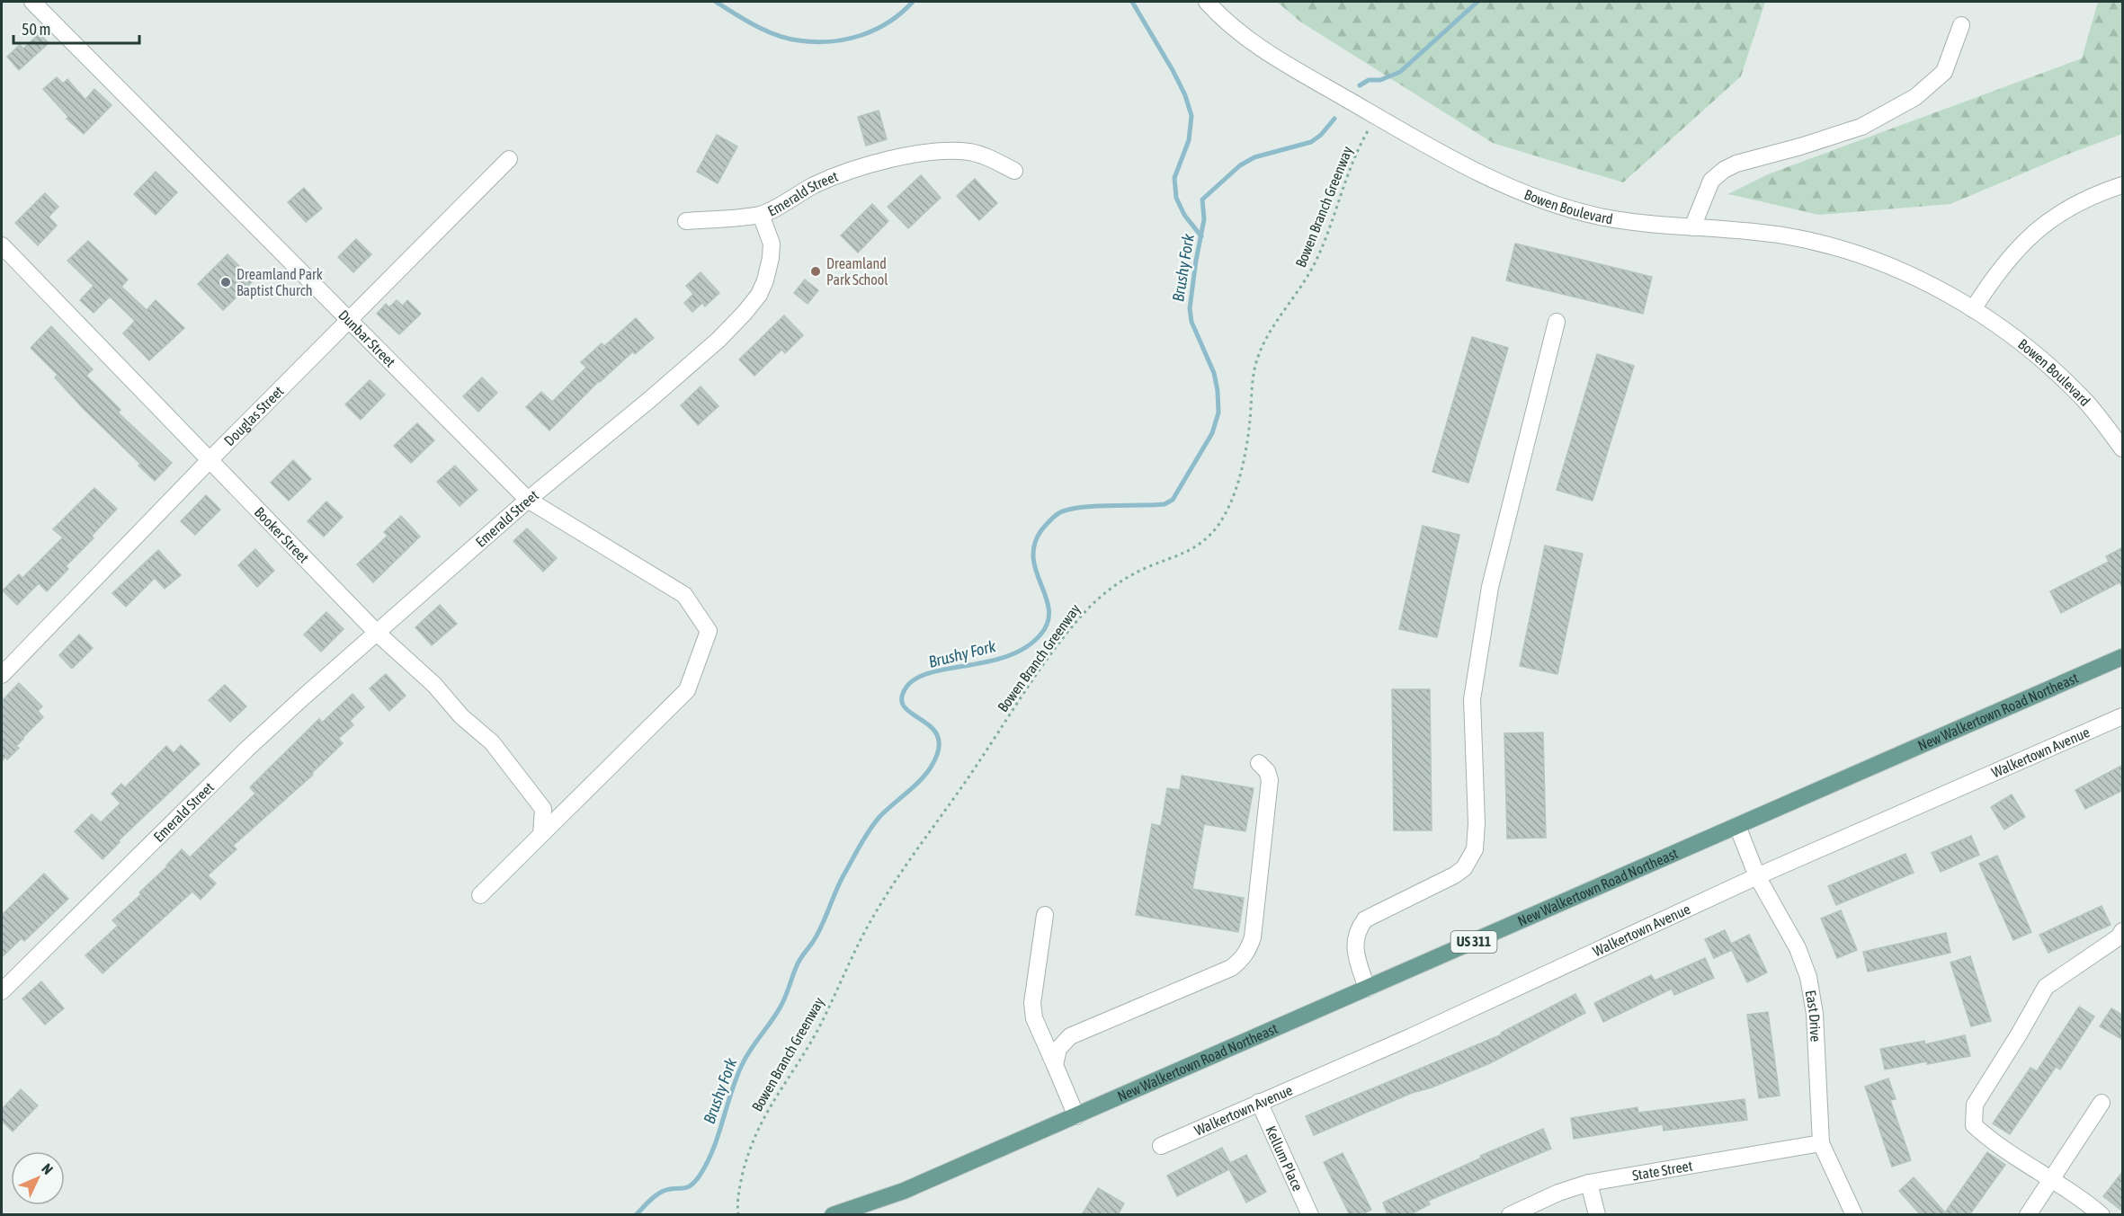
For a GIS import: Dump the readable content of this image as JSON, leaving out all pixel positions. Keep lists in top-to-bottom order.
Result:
{
  "streets": {
    "main road": ["New Walkertown Road Northeast", "US 311"],
    "street": [
      "Emerald Street",
      "Bowen Boulevard",
      "Dunbar Street",
      "Douglas Street",
      "Booker Street",
      "Walkertown Avenue",
      "East Drive",
      "Kellum Place",
      "State Street"
    ],
    "path": ["Bowen Branch Greenway"]
  },
  "crossings": [
    ["Emerald Street", "Dunbar Street"],
    ["Emerald Street", "Booker Street"],
    ["Bowen Boulevard", "Bowen Branch Greenway"],
    ["Dunbar Street", "Douglas Street"],
    ["Dunbar Street", "Booker Street"],
    ["Douglas Street", "Booker Street"],
    ["New Walkertown Road Northeast", "East Drive"],
    ["Walkertown Avenue", "East Drive"],
    ["Walkertown Avenue", "Kellum Place"],
    ["East Drive", "State Street"]
  ],
  "water": ["Brushy Fork"],
  "places": ["Dreamland Park School", "Dreamland Park Baptist Church"],
  "scale_bar": "50 m",
  "north": "top right"
}
